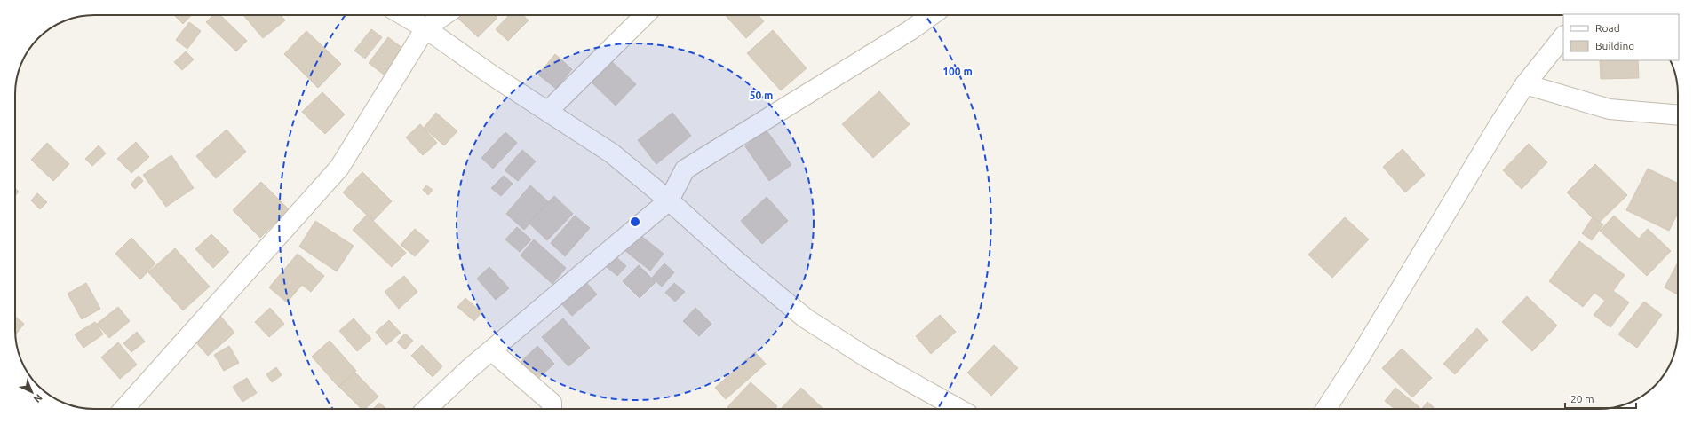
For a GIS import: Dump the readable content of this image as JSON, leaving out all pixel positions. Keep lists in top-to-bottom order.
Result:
{
  "legend": ["Road", "Building"],
  "scale_bar": "20 m",
  "north": "bottom right",
  "rings": ["100 m", "50 m"]
}
